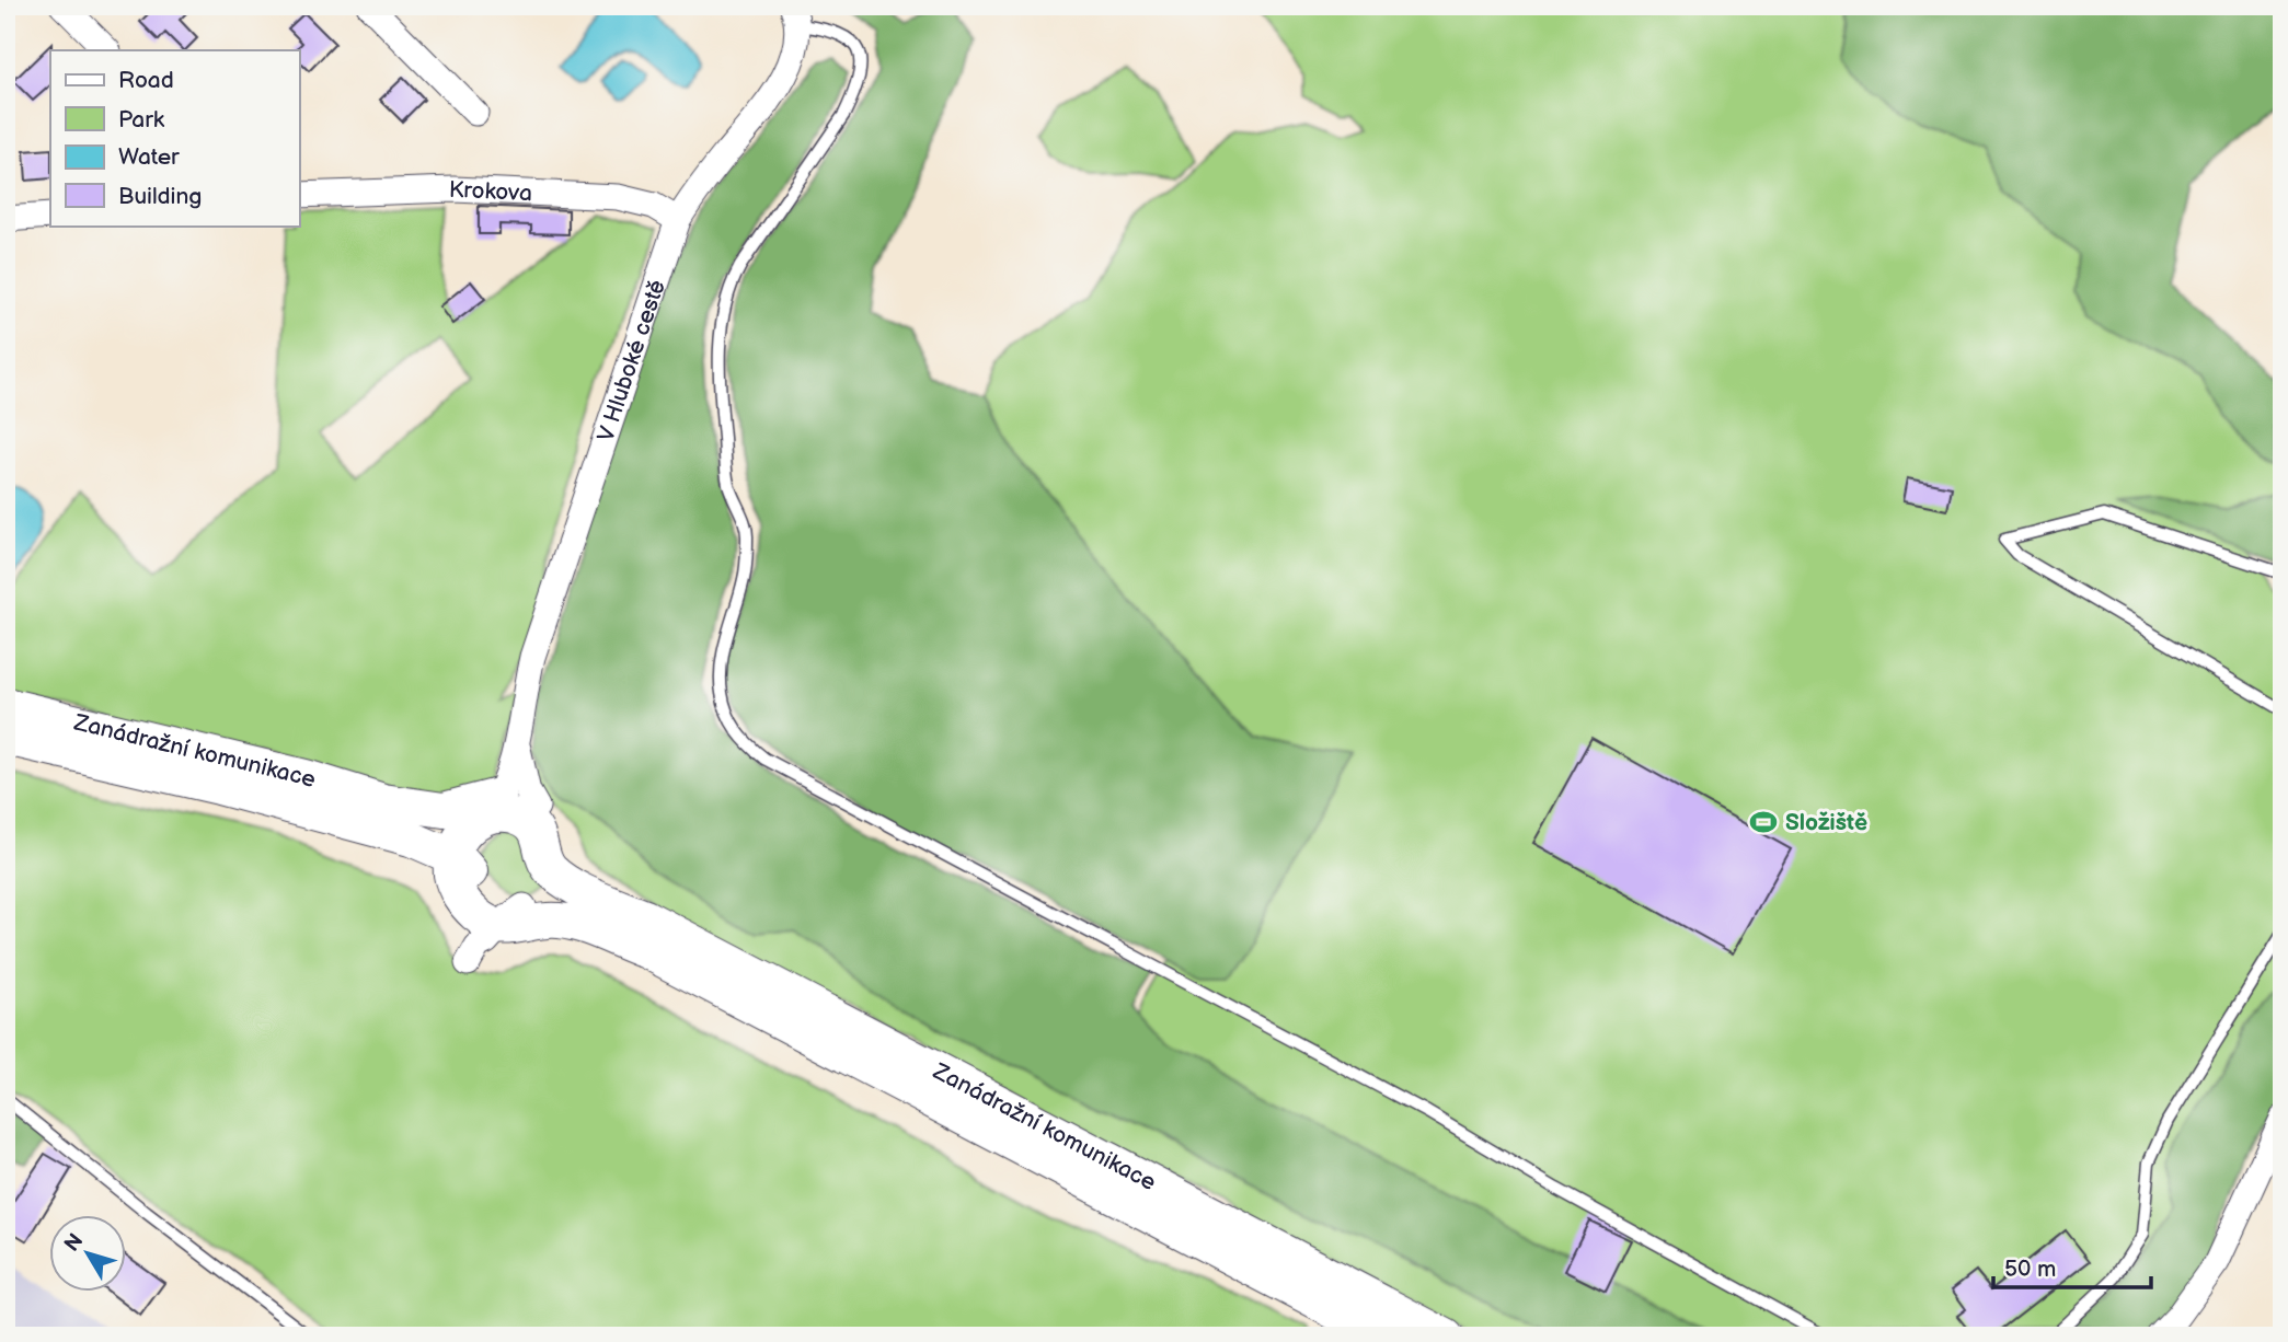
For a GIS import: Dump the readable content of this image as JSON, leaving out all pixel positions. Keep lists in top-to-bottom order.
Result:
{
  "streets": {
    "main road": ["Zanádražní komunikace"],
    "street": ["Krokova", "V Hluboké cestě"]
  },
  "crossings": [
    ["Krokova", "V Hluboké cestě"],
    ["V Hluboké cestě", "Zanádražní komunikace"]
  ],
  "places": {
    "sports": ["Složiště"]
  },
  "legend": [
    "Road",
    "Park",
    "Water",
    "Building"
  ],
  "scale_bar": "50 m",
  "north": "top left"
}
